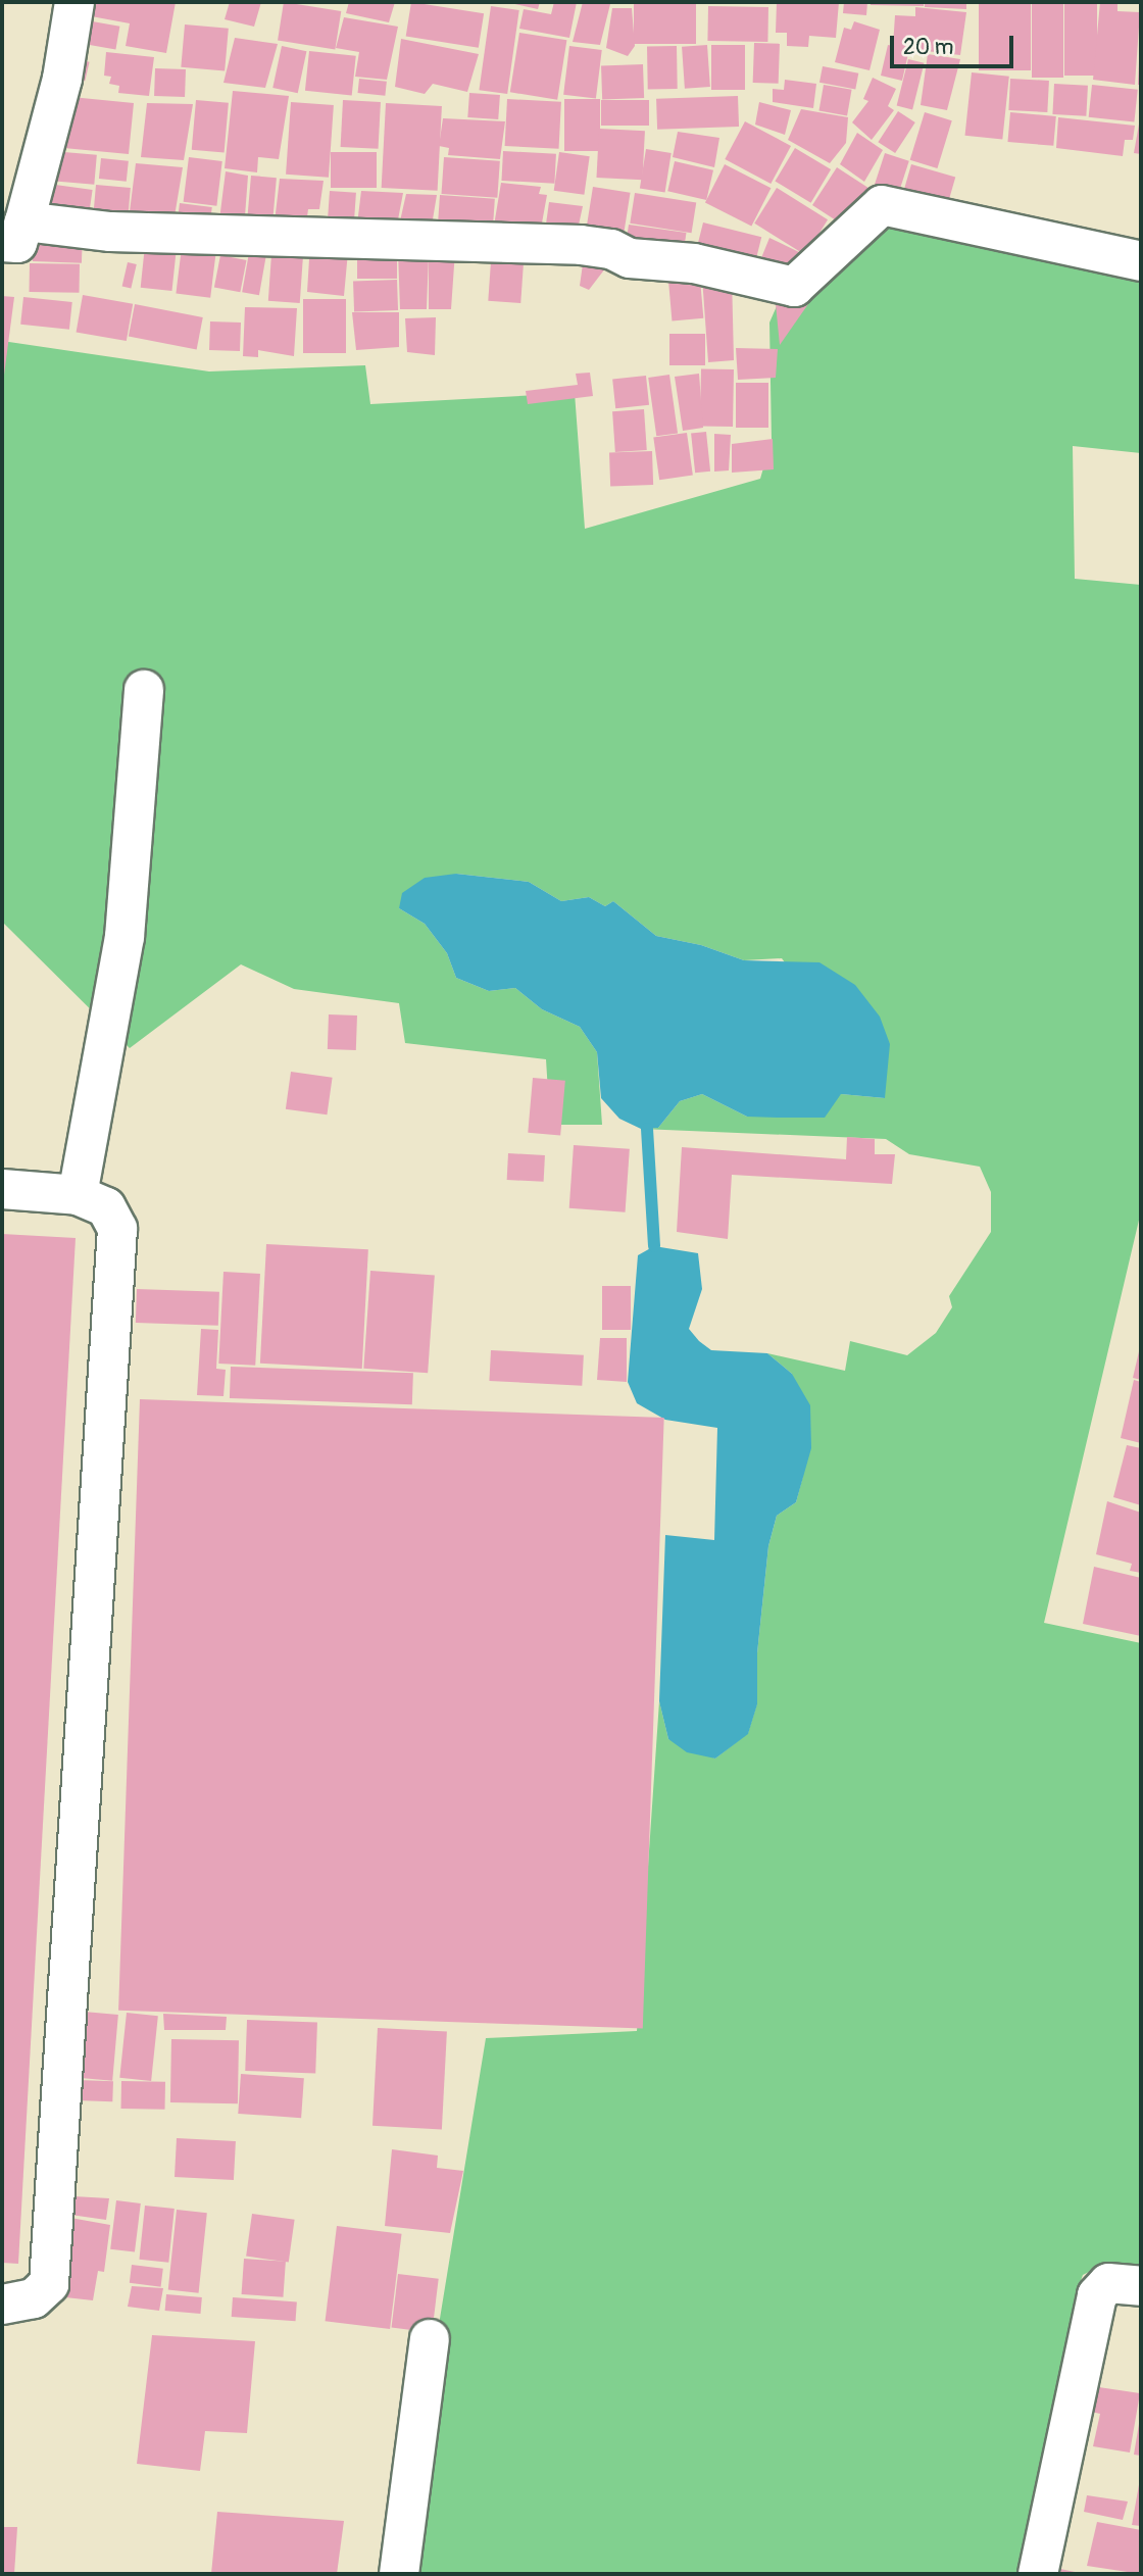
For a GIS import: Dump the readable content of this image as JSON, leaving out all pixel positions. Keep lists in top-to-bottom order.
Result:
{
  "scale_bar": "20 m"
}
